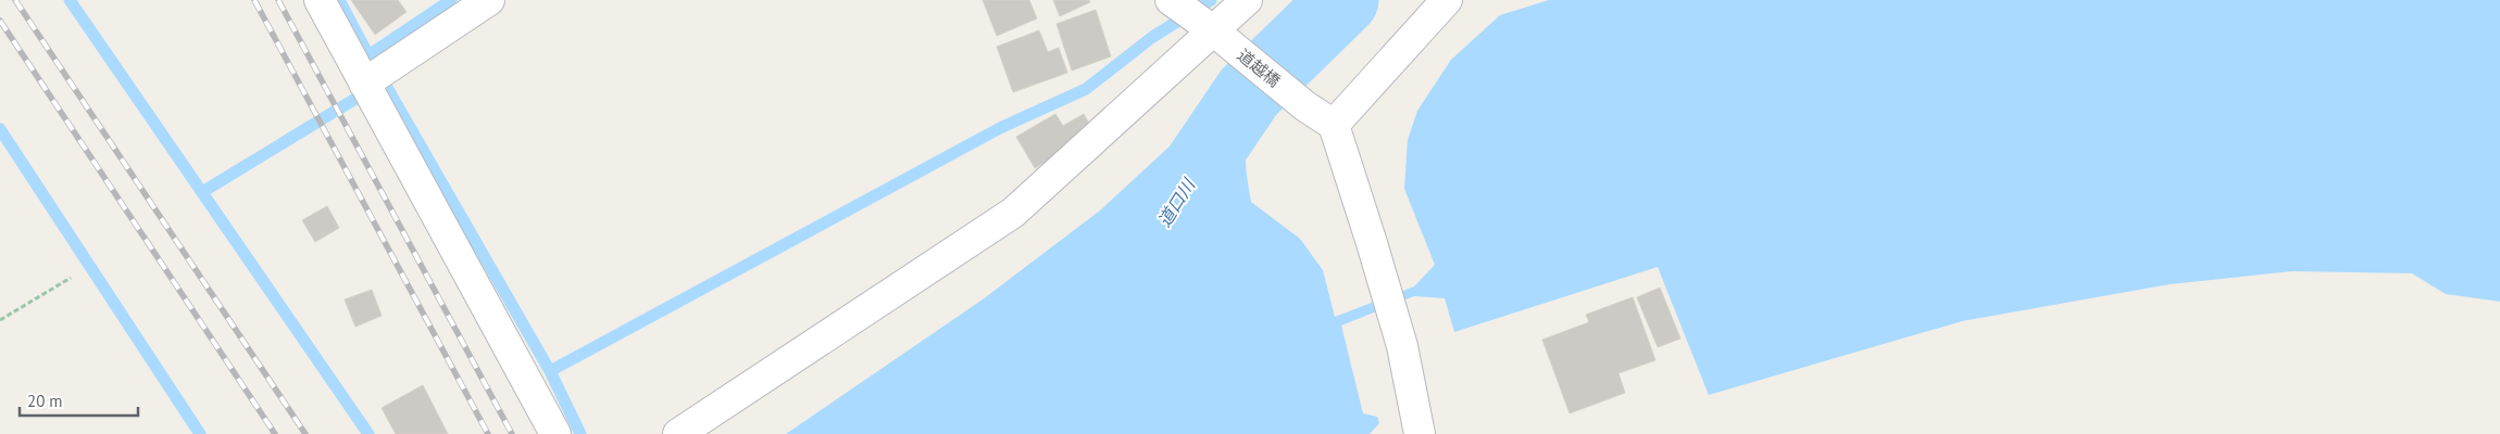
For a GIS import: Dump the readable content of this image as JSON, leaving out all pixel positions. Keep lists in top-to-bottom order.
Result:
{
  "streets": {
    "street": ["道越橋"]
  },
  "water": ["道口川"],
  "scale_bar": "20 m"
}
